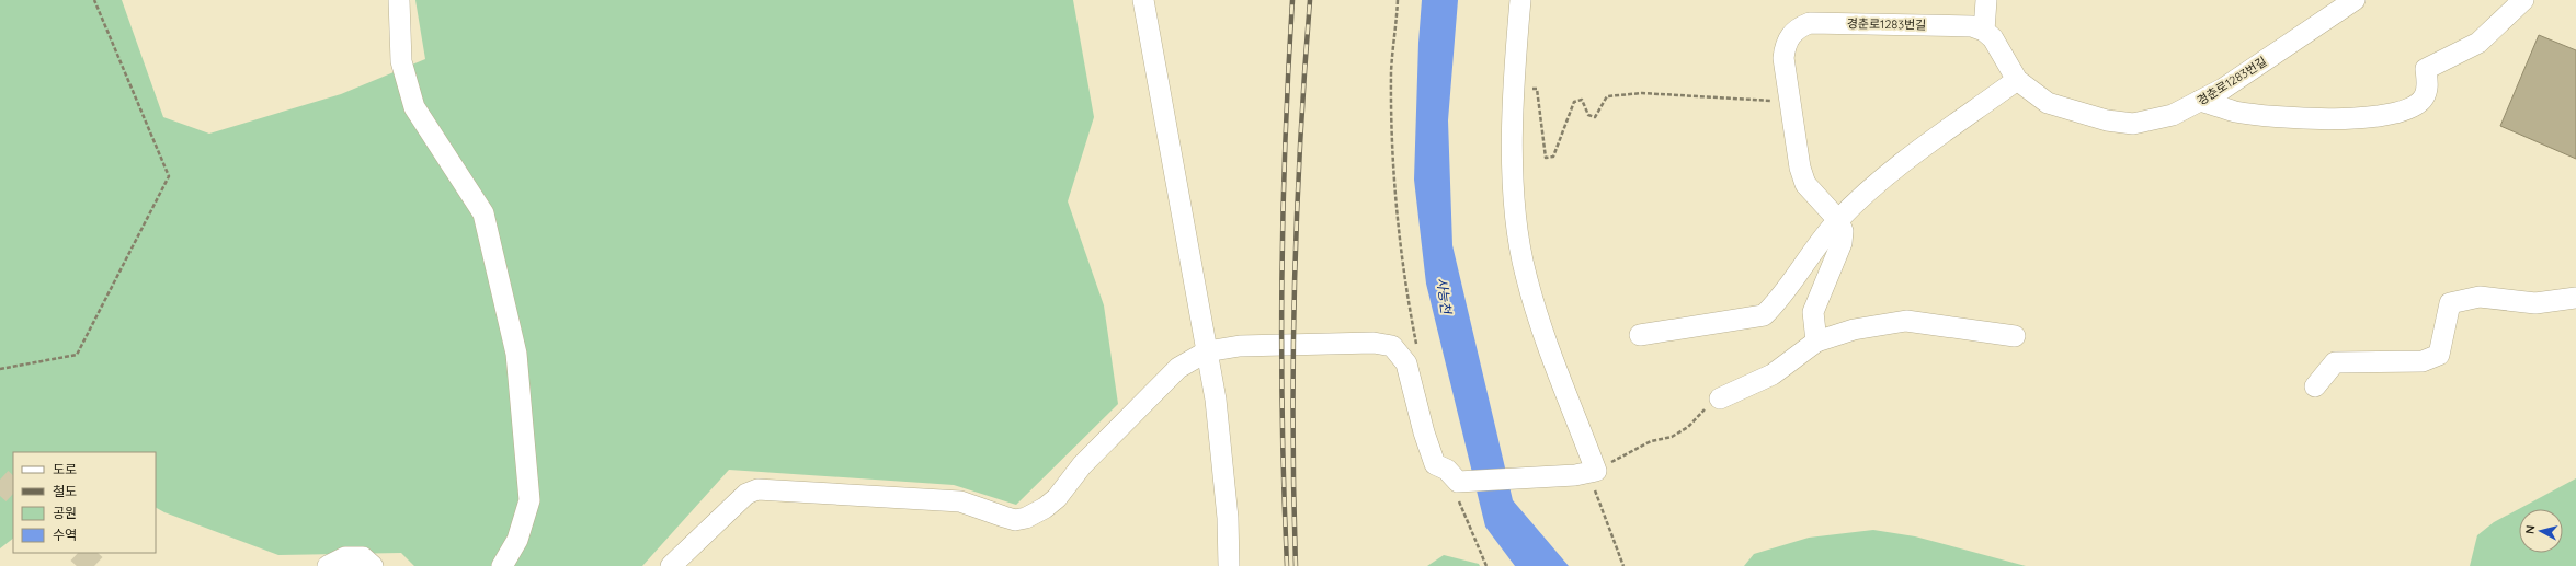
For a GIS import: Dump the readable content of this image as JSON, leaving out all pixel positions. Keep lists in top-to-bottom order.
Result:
{
  "streets": {
    "street": ["경춘로1283번길"]
  },
  "water": ["사능천"],
  "legend": [
    "도로",
    "철도",
    "공원",
    "수역"
  ],
  "north": "left"
}
